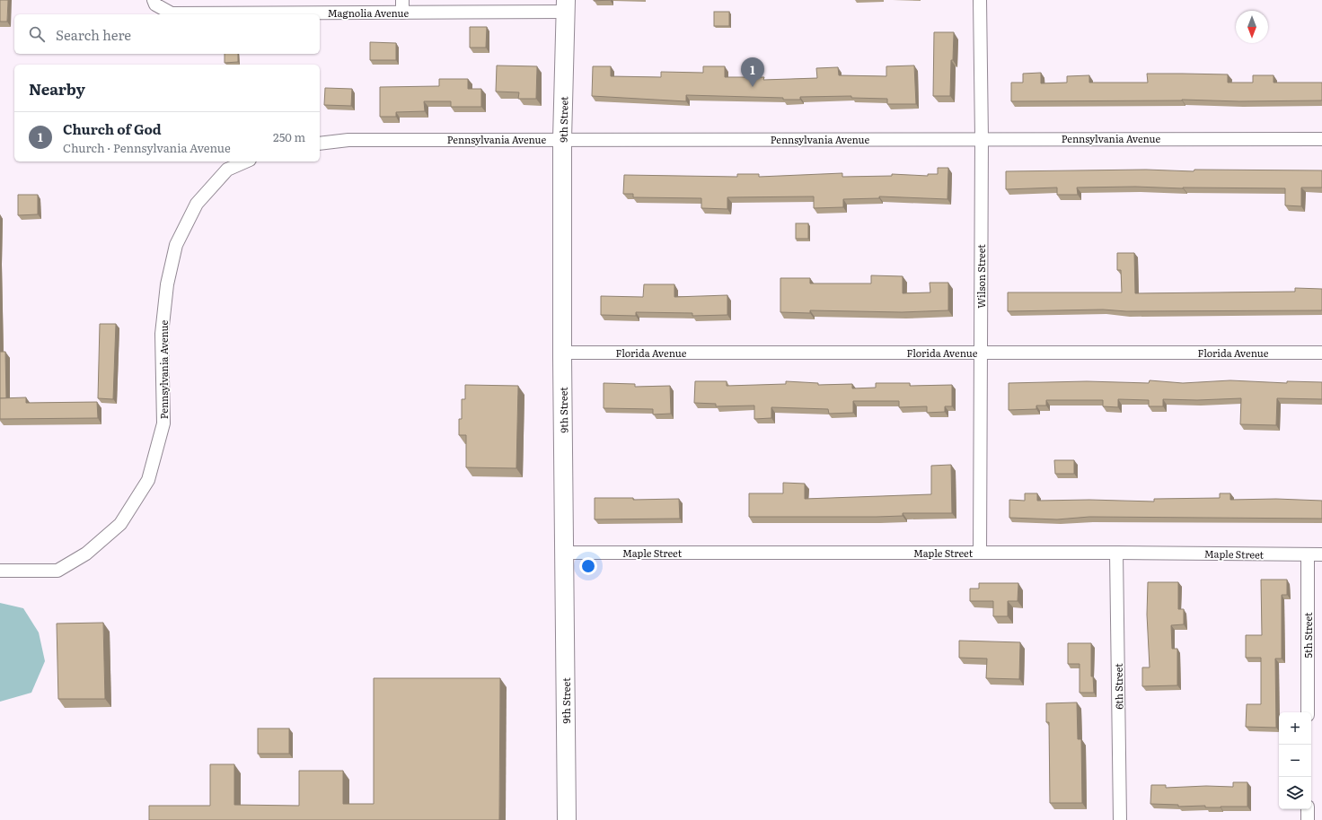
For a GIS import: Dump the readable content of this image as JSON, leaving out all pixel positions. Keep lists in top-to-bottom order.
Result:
{
  "streets": {
    "street": [
      "Magnolia Avenue",
      "9th Street",
      "Pennsylvania Avenue",
      "Wilson Street",
      "Florida Avenue",
      "Maple Street",
      "5th Street",
      "6th Street"
    ]
  },
  "crossings": [
    ["Magnolia Avenue", "9th Street"],
    ["9th Street", "Pennsylvania Avenue"],
    ["9th Street", "Florida Avenue"],
    ["9th Street", "Maple Street"],
    ["Pennsylvania Avenue", "Wilson Street"],
    ["Wilson Street", "Florida Avenue"],
    ["Wilson Street", "Maple Street"],
    ["Maple Street", "5th Street"],
    ["Maple Street", "6th Street"]
  ],
  "north": "bottom",
  "page": {
    "search": "Search here",
    "pins": "1",
    "heading": "Nearby",
    "list": [
      {
        "mark": "1",
        "name": "Church of God",
        "note": "Church · Pennsylvania Avenue",
        "value": "250 m"
      }
    ],
    "map_buttons": ["+", "−"]
  }
}
